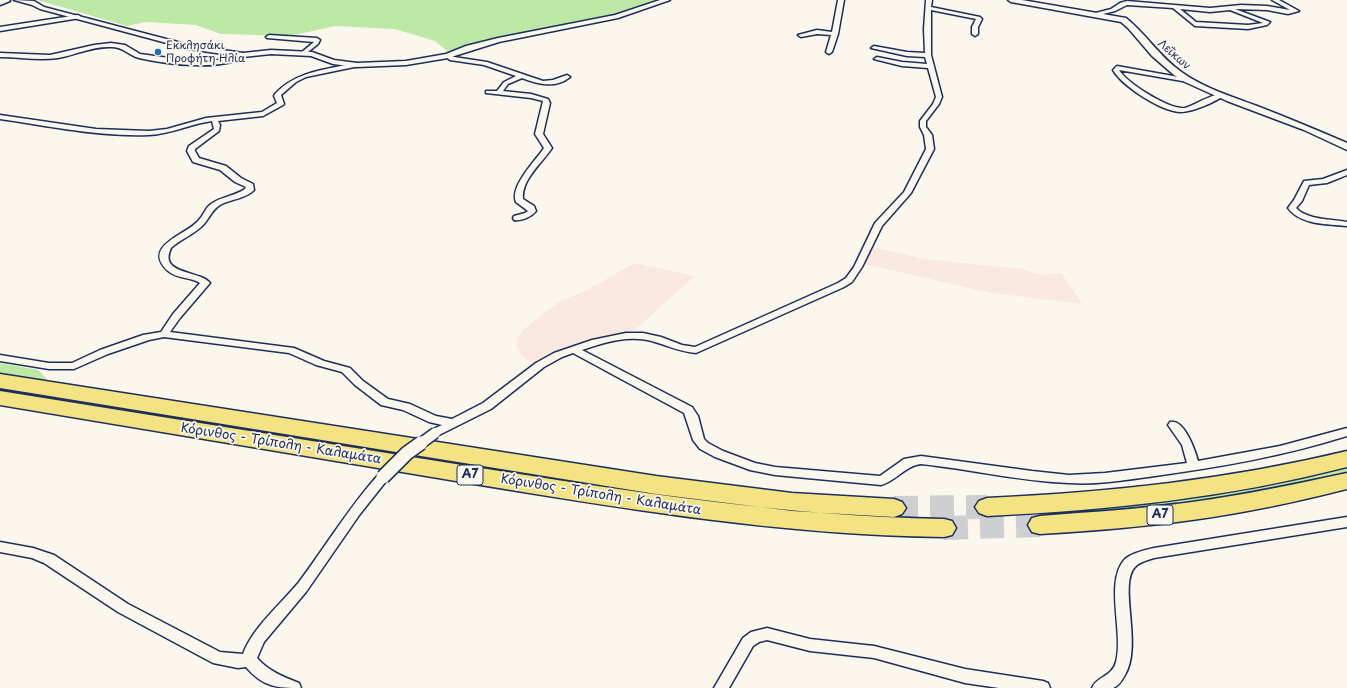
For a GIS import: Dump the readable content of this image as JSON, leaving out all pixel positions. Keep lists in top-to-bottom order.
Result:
{
  "streets": {
    "highway": ["Κόρινθος - Τρίπολη - Καλαμάτα", "Α7"],
    "street": ["Λεΐκων"]
  },
  "places": ["Εκκλησάκι Προφήτη Ηλία"]
}
